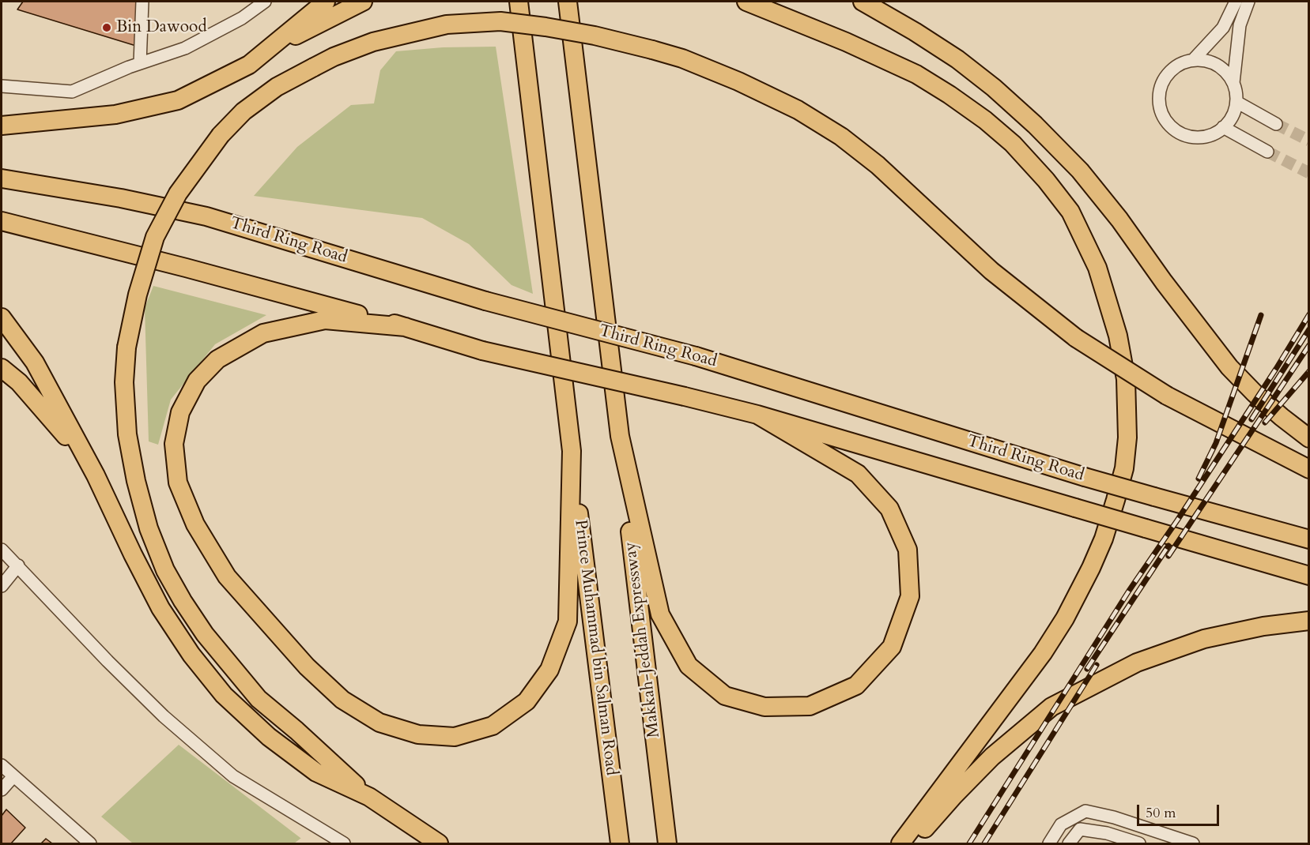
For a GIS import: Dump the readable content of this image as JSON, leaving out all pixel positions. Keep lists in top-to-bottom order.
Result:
{
  "streets": {
    "highway": ["Third Ring Road", "Makkah-Jeddah Expressway", "Prince Muhammad bin Salman Road"]
  },
  "places": ["Bin Dawood"],
  "scale_bar": "50 m"
}
